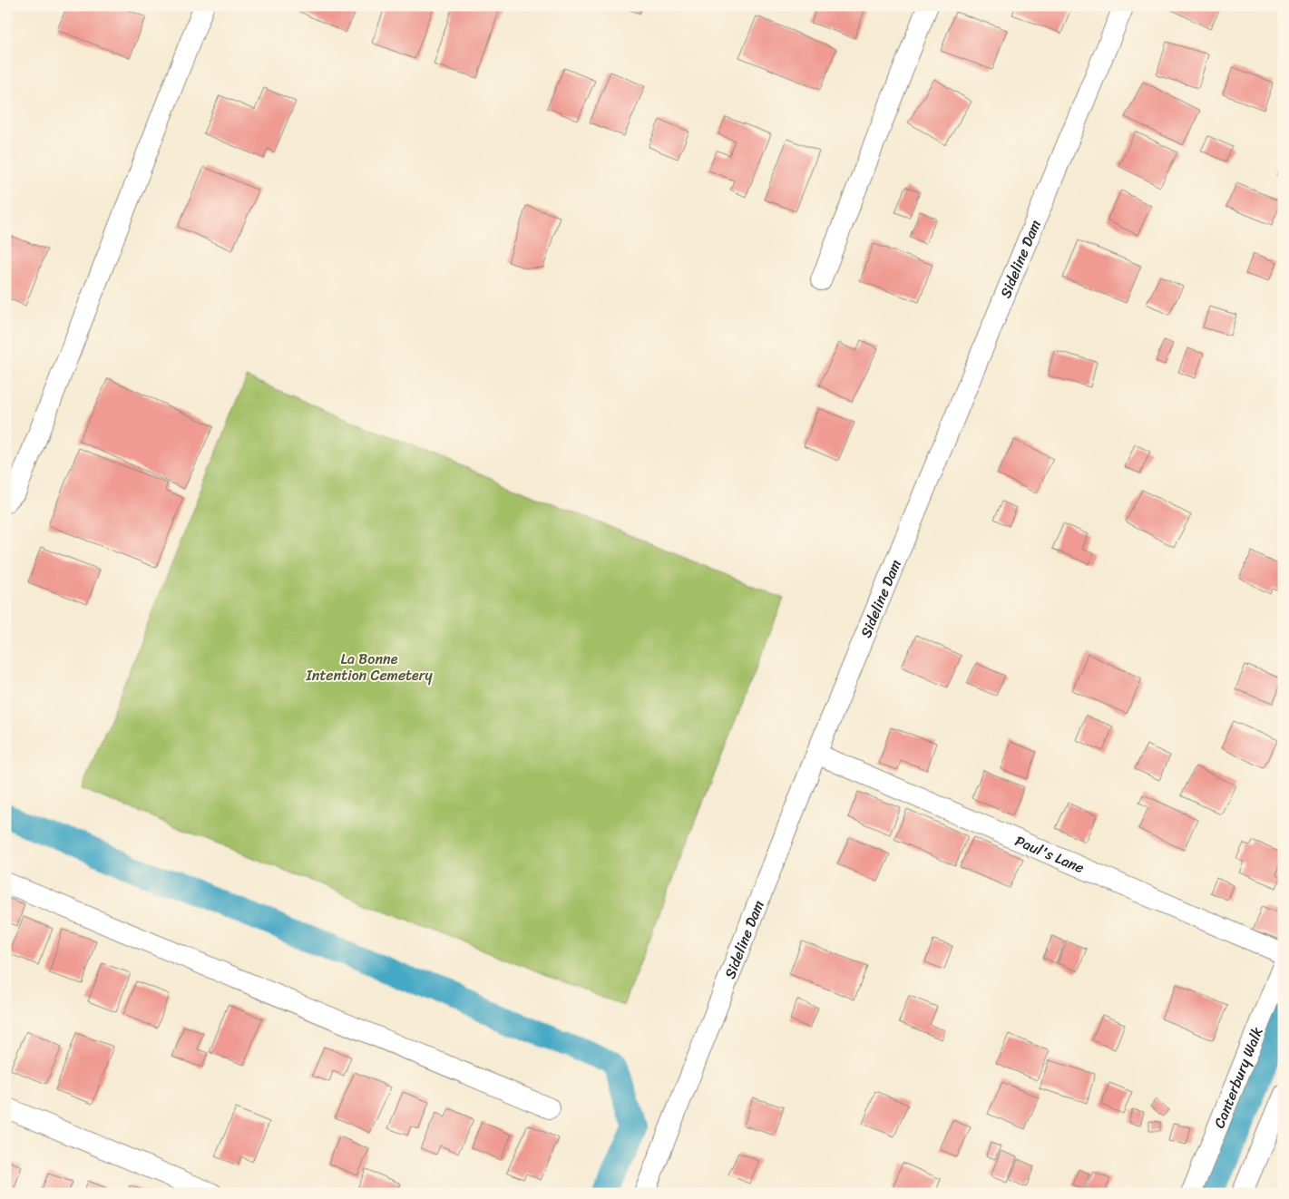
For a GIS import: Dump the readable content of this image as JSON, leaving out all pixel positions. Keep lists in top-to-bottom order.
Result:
{
  "streets": {
    "street": ["Sideline Dam", "Paul's Lane", "Canterbury Walk"]
  },
  "crossings": [
    ["Sideline Dam", "Paul's Lane"]
  ],
  "parks": ["La Bonne Intention Cemetery"]
}
